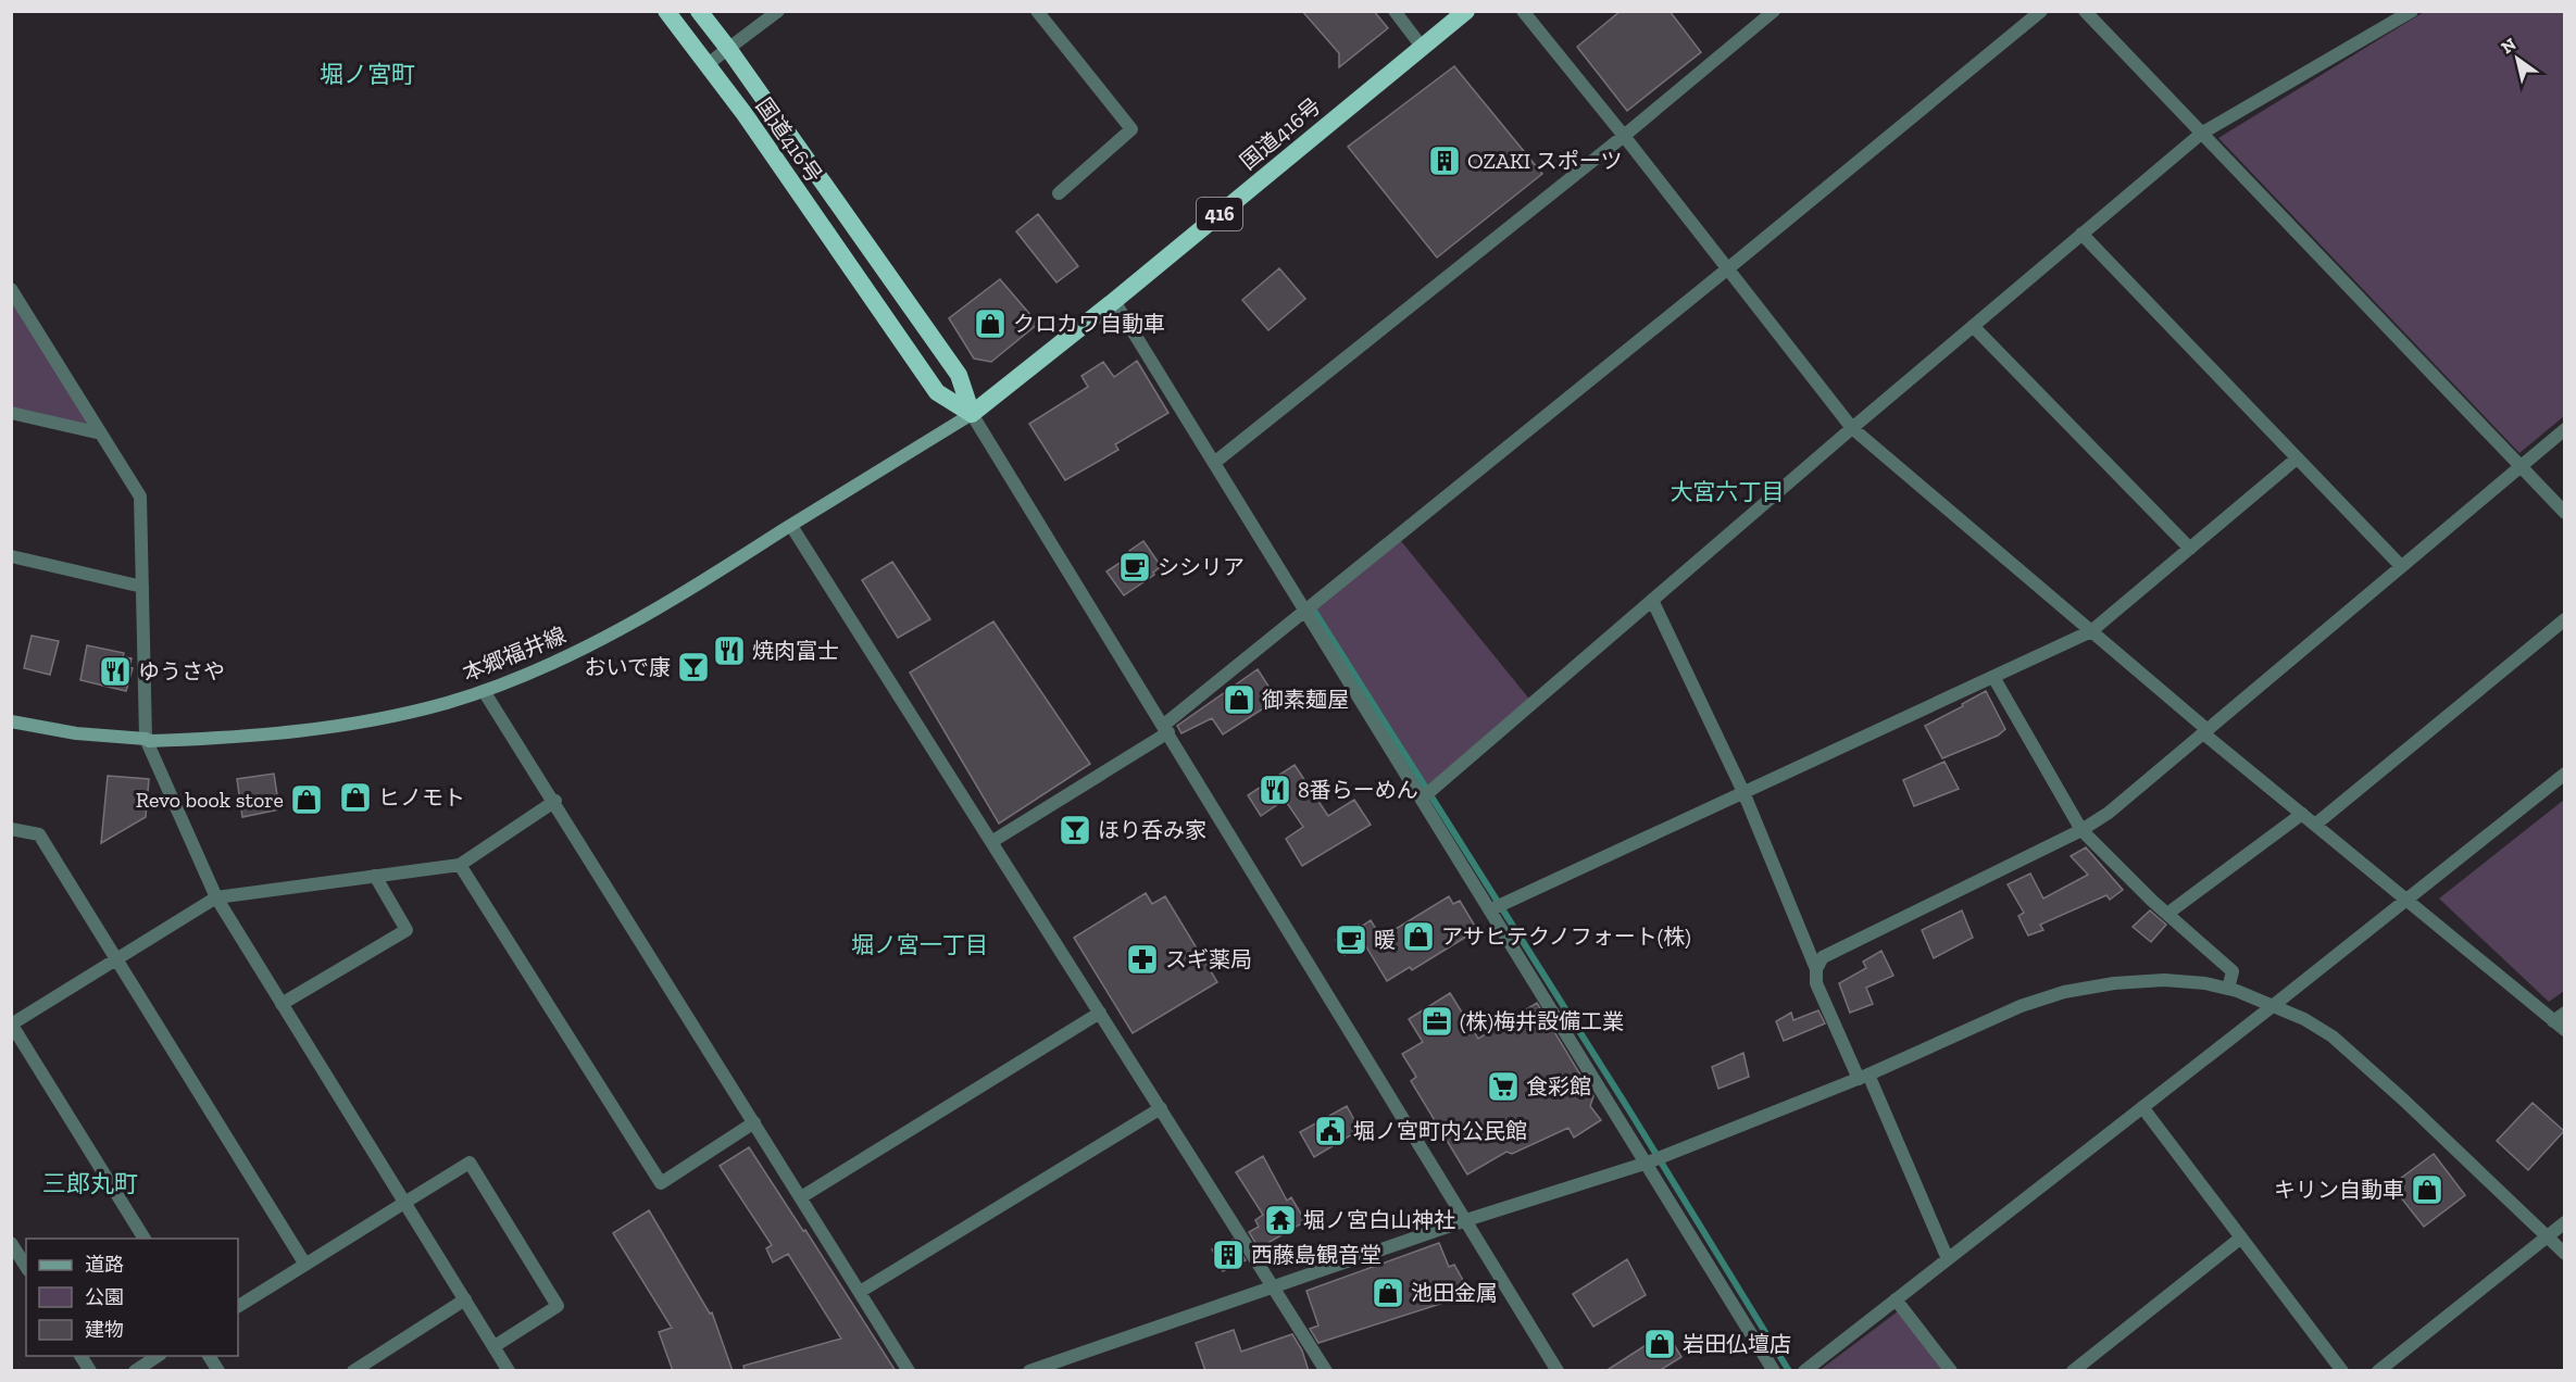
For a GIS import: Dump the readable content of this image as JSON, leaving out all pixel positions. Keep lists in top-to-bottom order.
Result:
{
  "streets": {
    "highway": ["国道416号", "416"],
    "main road": ["本郷福井線"]
  },
  "crossings": [
    ["国道416号", "本郷福井線"]
  ],
  "districts": [
    "堀ノ宮町",
    "大宮六丁目",
    "堀ノ宮一丁目",
    "三郎丸町"
  ],
  "places": {
    "building": ["OZAKI スポーツ", "西藤島観音堂"],
    "shop": [
      "クロカワ自動車",
      "御素麺屋",
      "ヒノモト",
      "Revo book store",
      "アサヒテクノフォート(株)",
      "キリン自動車",
      "池田金属",
      "岩田仏壇店"
    ],
    "cafe": ["シシリア", "暖"],
    "restaurant": ["焼肉富士", "ゆうさや", "8番らーめん"],
    "bar": ["おいで康", "ほり呑み家"],
    "pharmacy": ["スギ薬局"],
    "office": ["(株)梅井設備工業"],
    "supermarket": ["食彩館"],
    "public building": ["堀ノ宮町内公民館"],
    "temple": ["堀ノ宮白山神社"]
  },
  "legend": ["道路", "公園", "建物"],
  "north": "top left"
}
